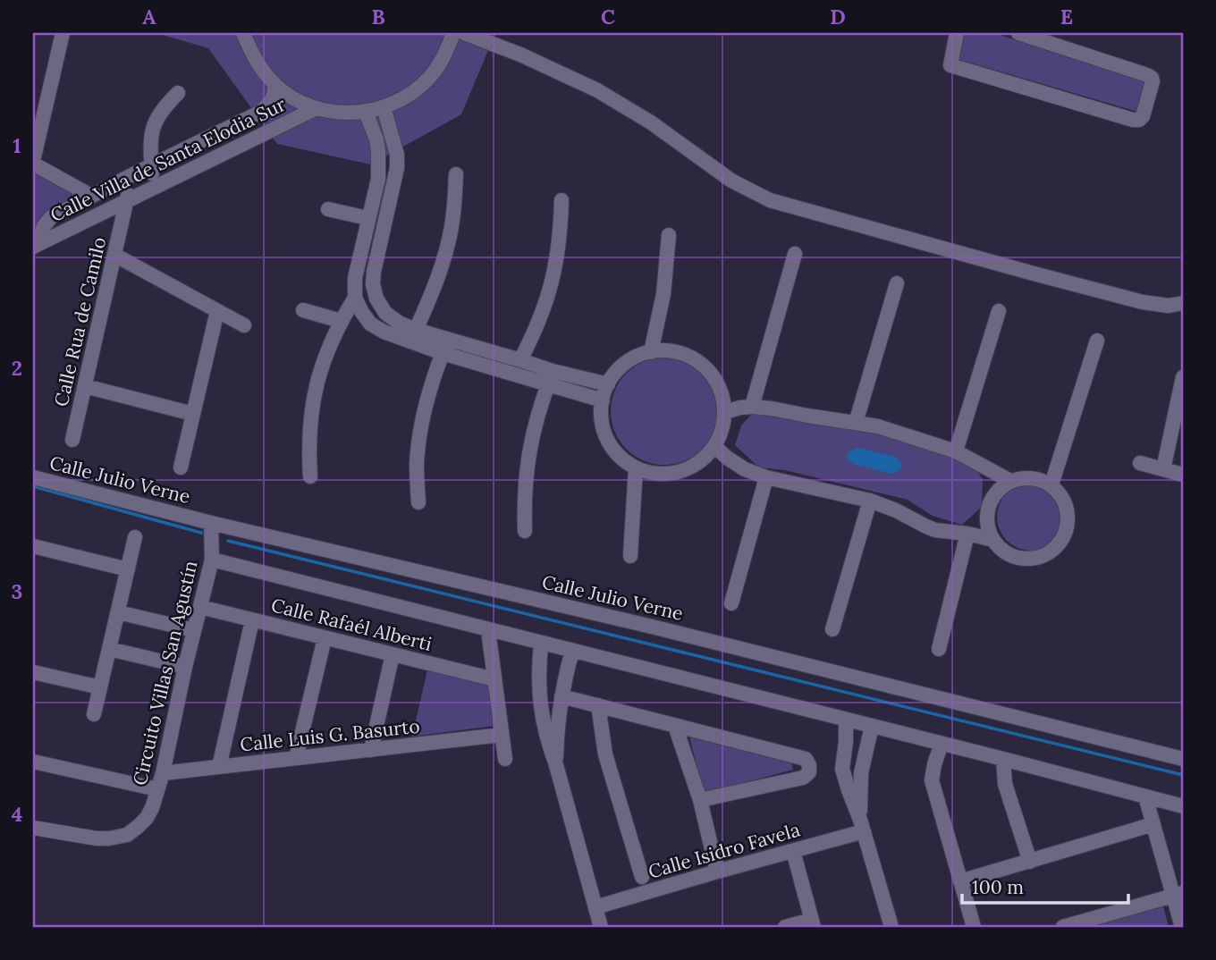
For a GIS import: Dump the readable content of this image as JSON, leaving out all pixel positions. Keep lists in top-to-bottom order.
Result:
{
  "streets": {
    "street": [
      "Calle Villa de Santa Elodia Sur",
      "Calle Rua de Camilo",
      "Calle Julio Verne",
      "Calle Rafaél Alberti",
      "Circuito Villas San Agustín",
      "Calle Luis G. Basurto",
      "Calle Isidro Favela"
    ]
  },
  "crossings": [
    ["Calle Villa de Santa Elodia Sur", "Calle Rua de Camilo"],
    ["Calle Julio Verne", "Circuito Villas San Agustín"],
    ["Calle Rafaél Alberti", "Circuito Villas San Agustín"],
    ["Circuito Villas San Agustín", "Calle Luis G. Basurto"]
  ],
  "scale_bar": "100 m",
  "grid": {
    "columns": [
      "A",
      "B",
      "C",
      "D",
      "E"
    ],
    "rows": [
      "1",
      "2",
      "3",
      "4"
    ]
  }
}
